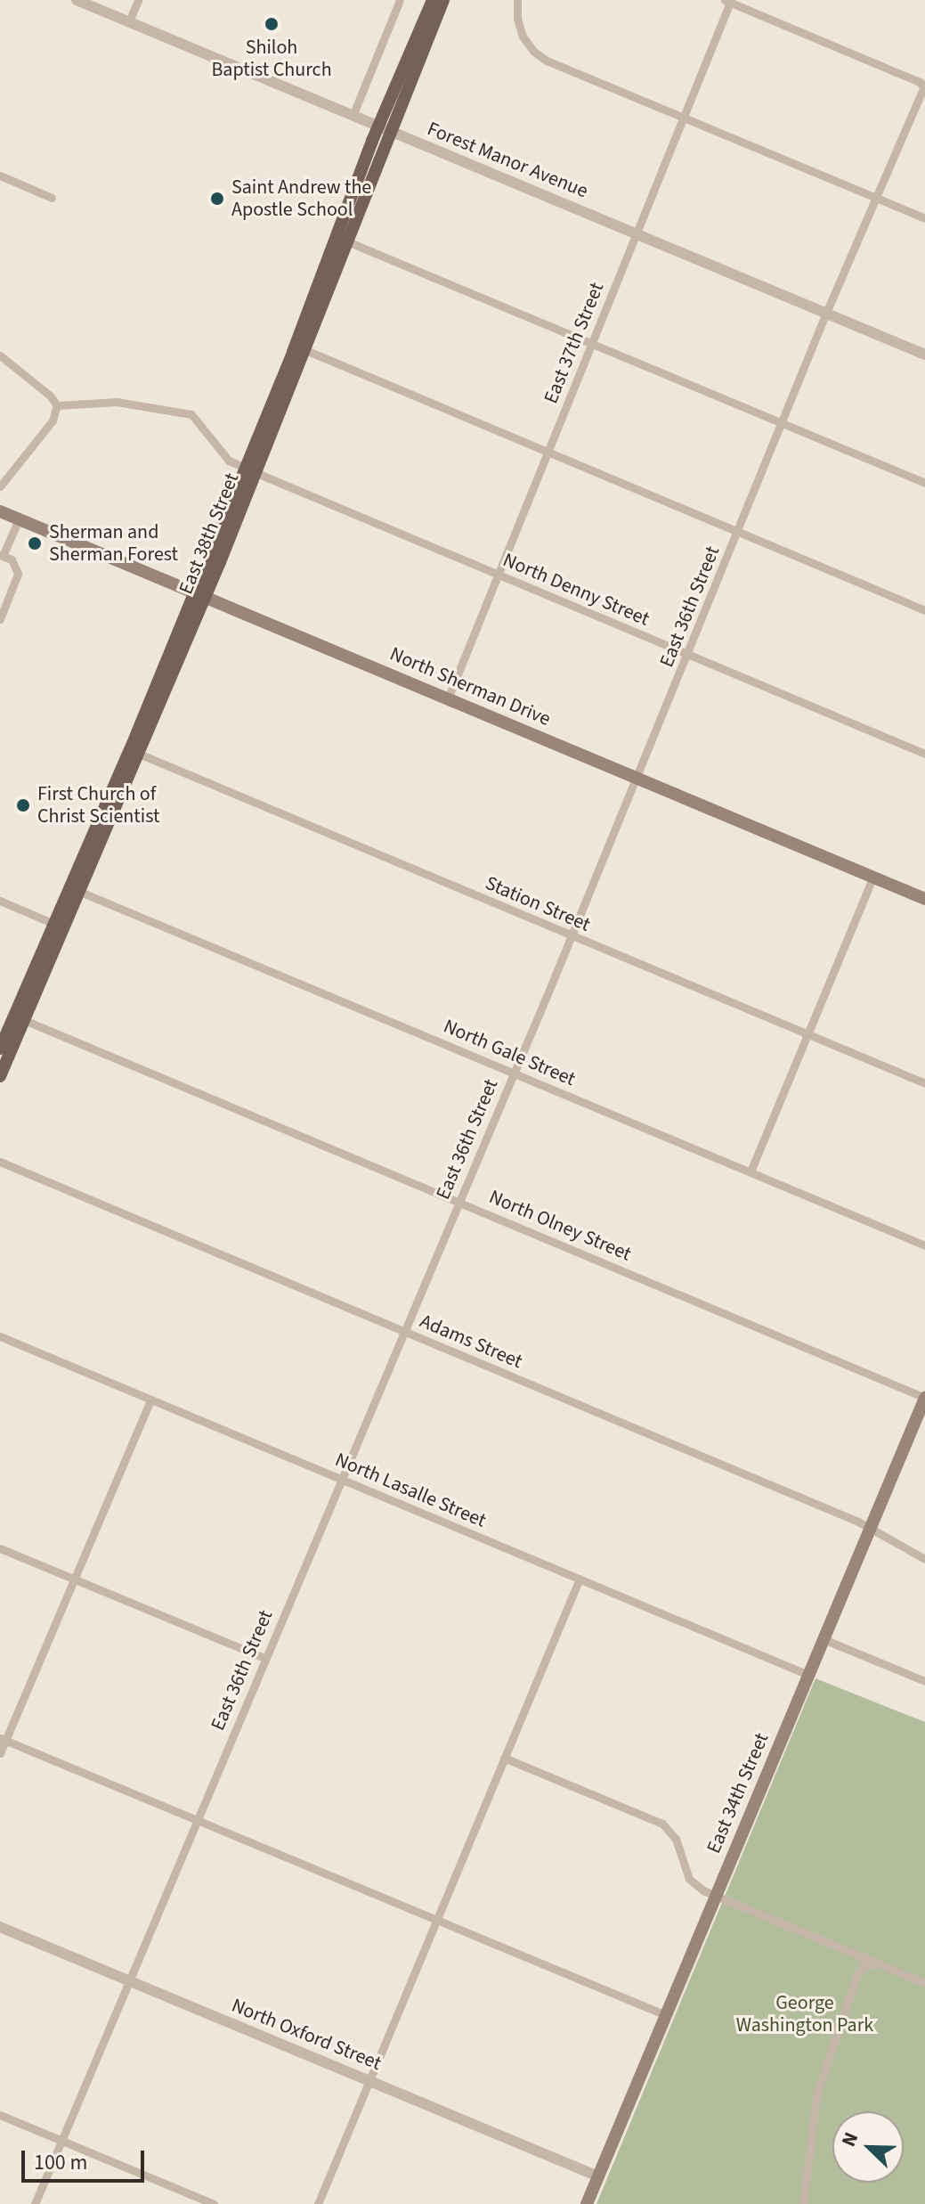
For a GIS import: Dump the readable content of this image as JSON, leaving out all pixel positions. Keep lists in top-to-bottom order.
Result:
{
  "streets": {
    "main road": ["East 38th Street", "North Sherman Drive", "East 34th Street"],
    "street": [
      "Forest Manor Avenue",
      "East 37th Street",
      "North Denny Street",
      "East 36th Street",
      "Station Street",
      "North Gale Street",
      "North Olney Street",
      "Adams Street",
      "North Lasalle Street",
      "North Oxford Street"
    ]
  },
  "crossings": [
    ["Forest Manor Avenue", "East 37th Street"],
    ["Forest Manor Avenue", "East 38th Street"],
    ["Forest Manor Avenue", "East 36th Street"],
    ["East 37th Street", "North Denny Street"],
    ["East 37th Street", "North Sherman Drive"],
    ["East 38th Street", "North Denny Street"],
    ["East 38th Street", "North Sherman Drive"],
    ["East 38th Street", "Station Street"],
    ["East 38th Street", "North Gale Street"],
    ["East 38th Street", "North Olney Street"],
    ["North Denny Street", "East 36th Street"],
    ["East 36th Street", "North Sherman Drive"],
    ["East 36th Street", "Station Street"],
    ["East 36th Street", "North Gale Street"],
    ["East 36th Street", "North Olney Street"],
    ["East 36th Street", "Adams Street"],
    ["East 36th Street", "North Lasalle Street"],
    ["East 36th Street", "North Oxford Street"],
    ["North Olney Street", "East 34th Street"],
    ["Adams Street", "East 34th Street"],
    ["North Lasalle Street", "East 34th Street"],
    ["East 34th Street", "North Oxford Street"]
  ],
  "parks": ["George Washington Park"],
  "places": [
    "Shiloh Baptist Church",
    "Saint Andrew the Apostle School",
    "Sherman and Sherman Forest",
    "First Church of Christ Scientist"
  ],
  "scale_bar": "100 m",
  "north": "top left"
}
